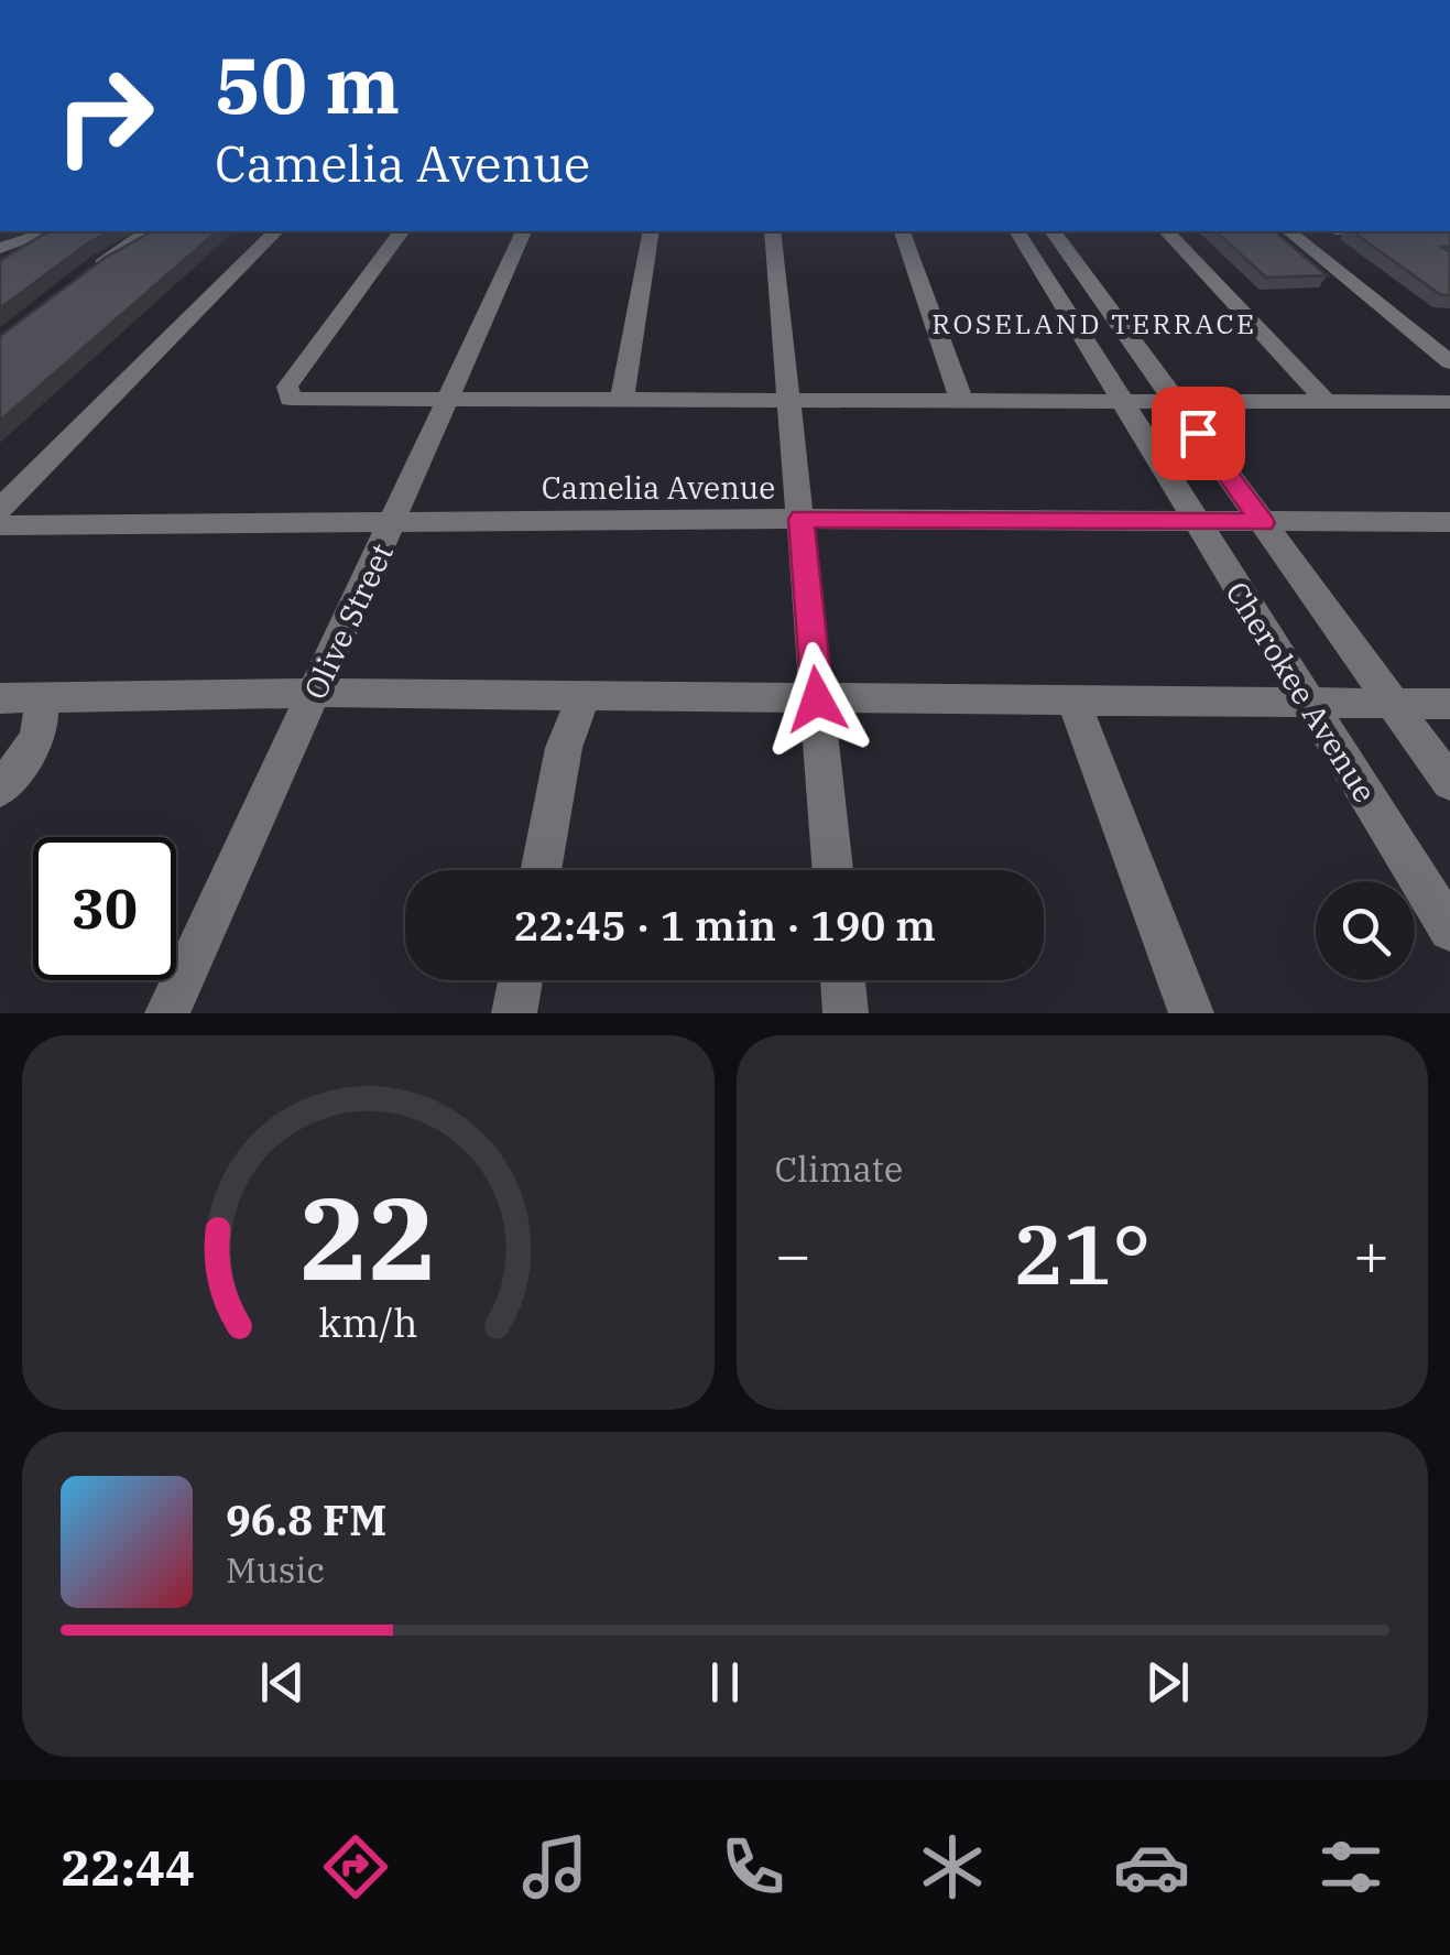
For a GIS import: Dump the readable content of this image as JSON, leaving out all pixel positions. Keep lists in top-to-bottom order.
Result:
{
  "streets": {
    "street": ["Camelia Avenue", "Olive Street", "Cherokee Avenue"]
  },
  "crossings": [
    ["Camelia Avenue", "Olive Street"],
    ["Camelia Avenue", "Cherokee Avenue"]
  ],
  "districts": ["ROSELAND TERRACE"],
  "page": {
    "turn": ["50 m", "Camelia Avenue"],
    "limit": "30",
    "trip": "22:45 · 1 min · 190 m",
    "tile": "Climate",
    "heat": ["−", "21°", "+"],
    "song": ["96.8 FM", "Music"],
    "tabs": "22:44",
    "gauge": ["22", "km/h"]
  }
}
